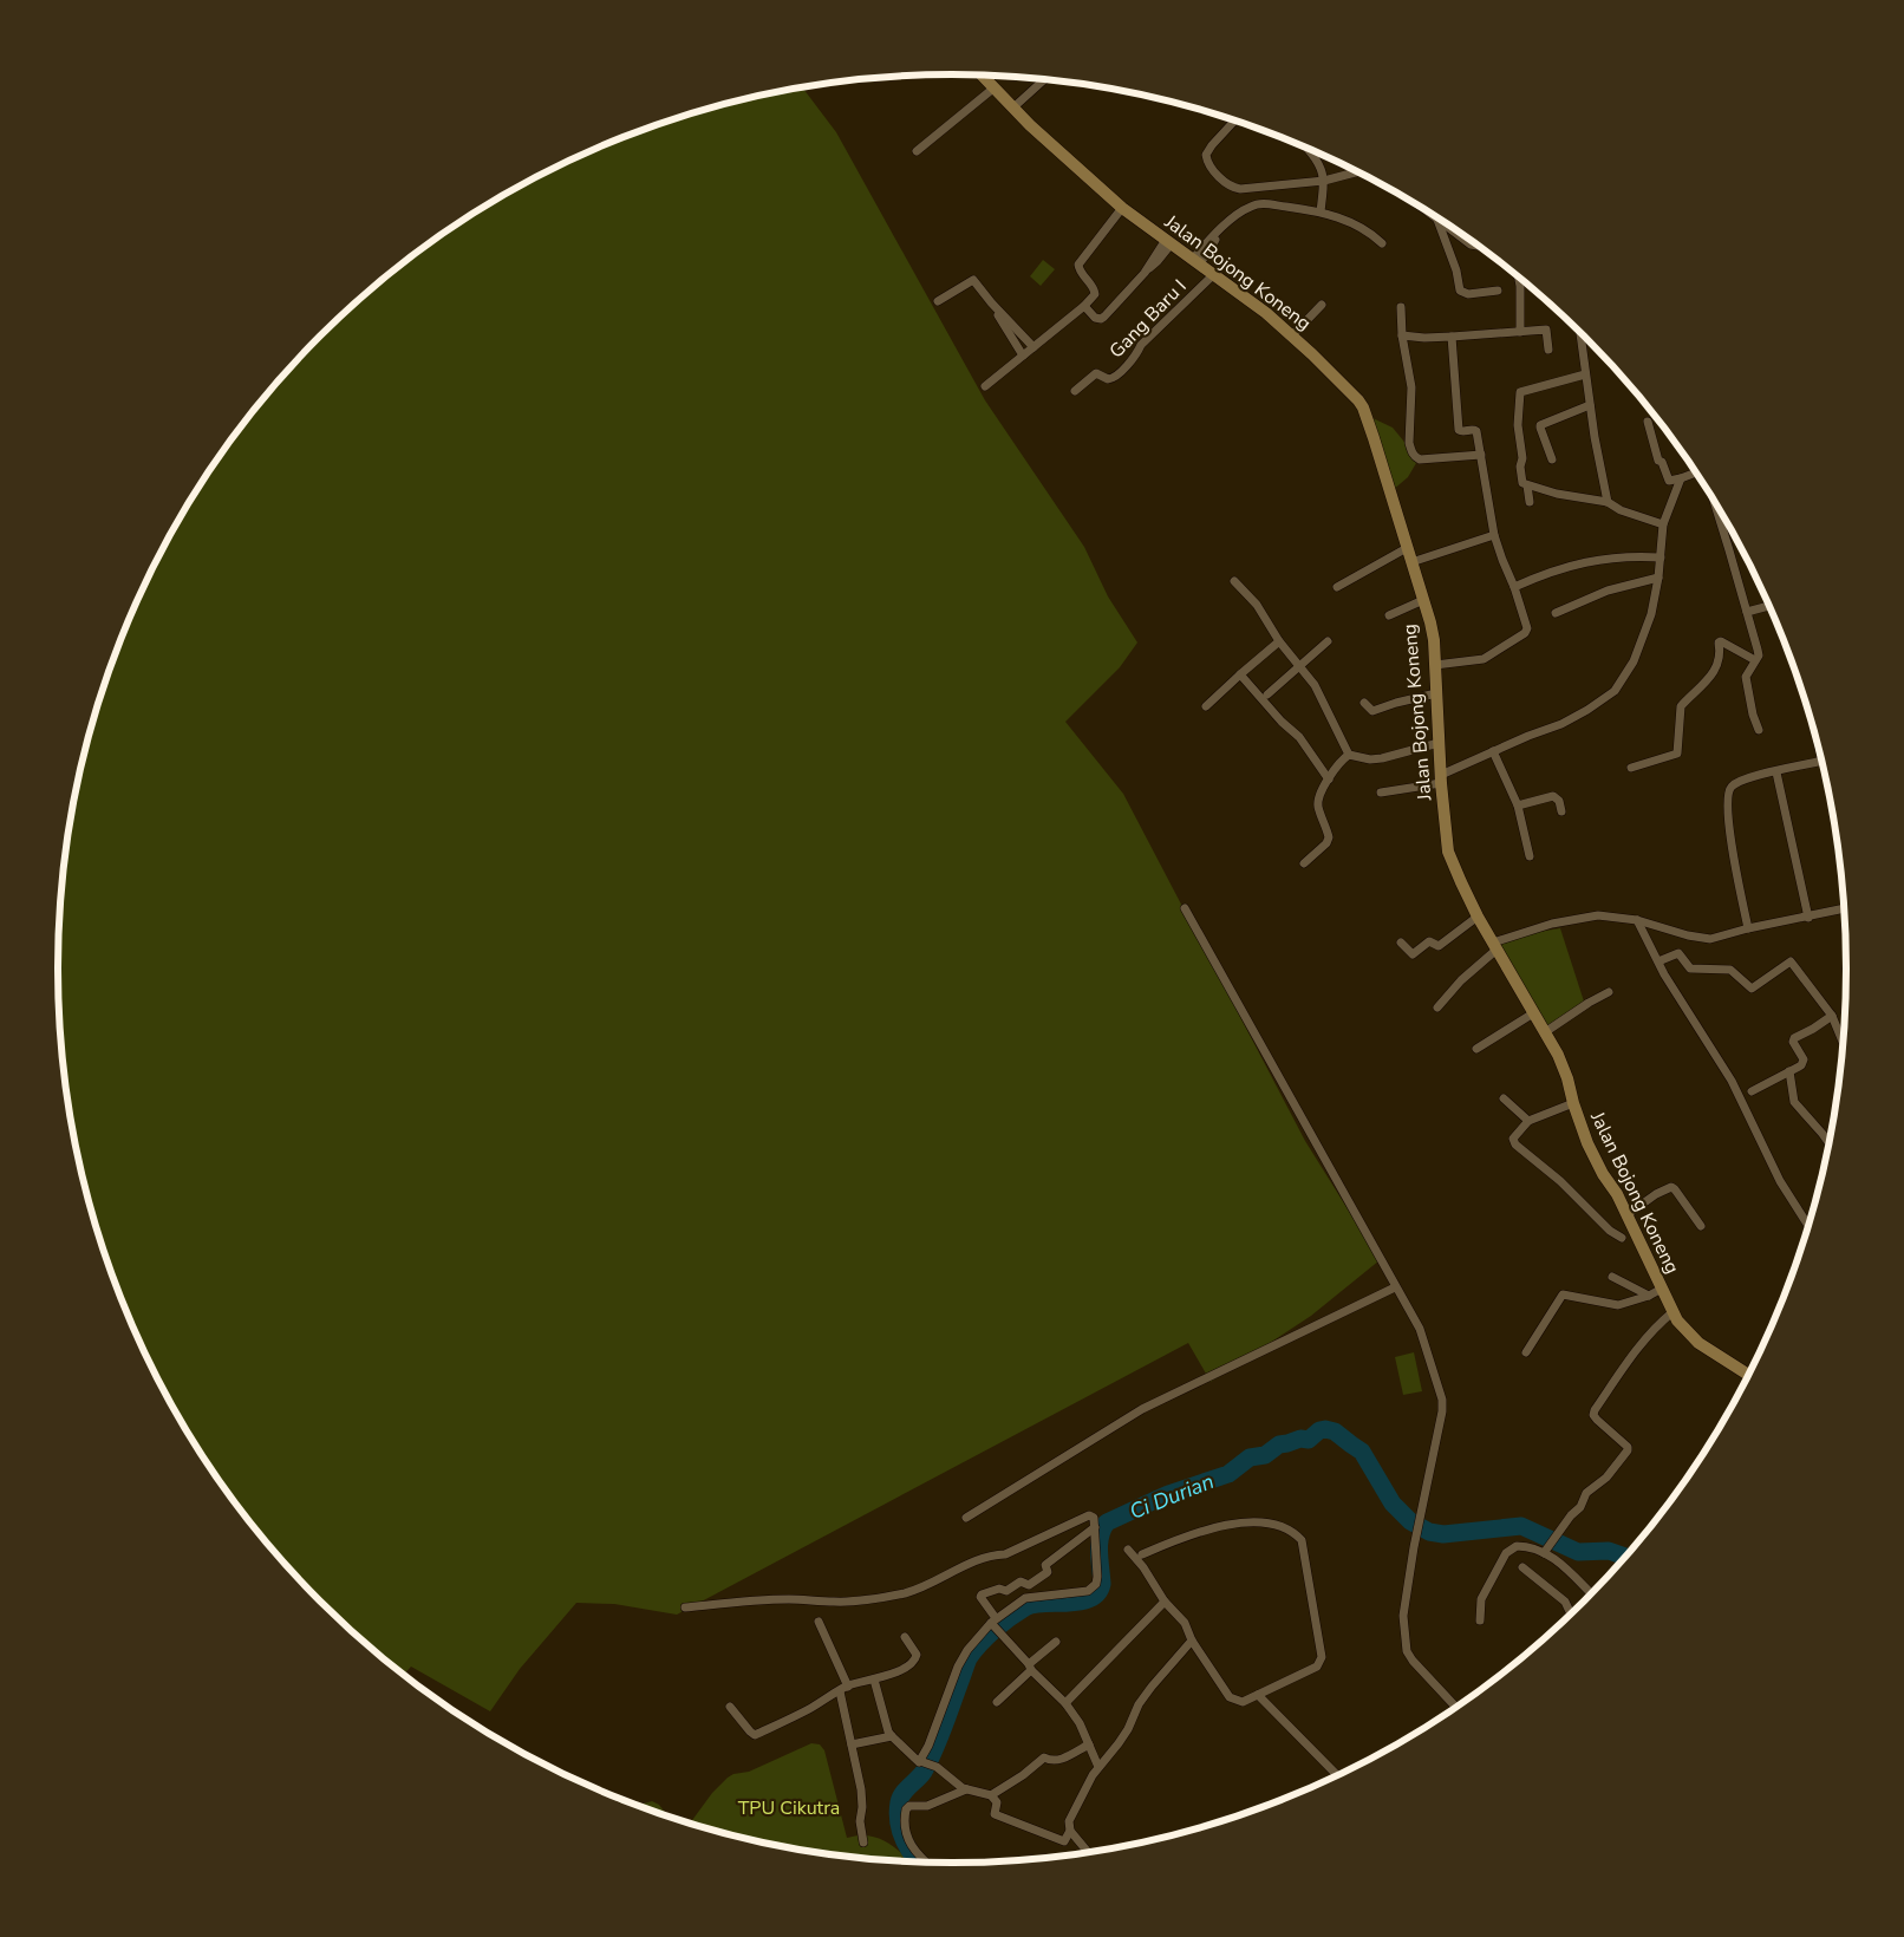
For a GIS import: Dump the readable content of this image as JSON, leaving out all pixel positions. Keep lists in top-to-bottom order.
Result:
{
  "streets": {
    "street": ["Jalan Bojong Koneng", "Gang Baru I"]
  },
  "crossings": [
    ["Jalan Bojong Koneng", "Gang Baru I"]
  ],
  "water": ["Ci Durian"],
  "parks": ["TPU Cikutra"]
}
